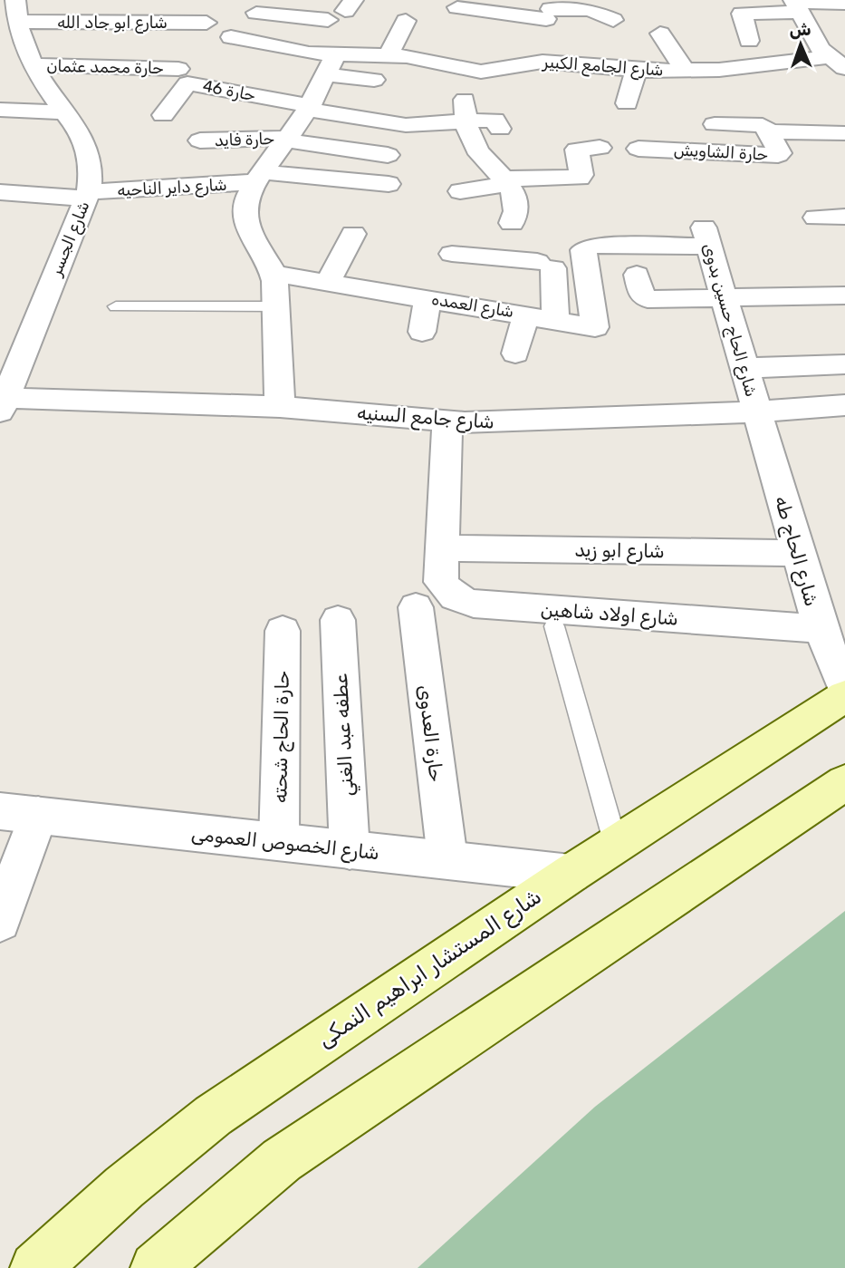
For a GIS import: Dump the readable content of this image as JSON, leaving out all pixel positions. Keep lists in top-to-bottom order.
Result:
{
  "streets": {
    "main road": ["شارع المستشار ابراهيم النمكى"],
    "street": [
      "شارع ابو جاد الله",
      "شارع الجامع الكبير",
      "حارة محمد عثمان",
      "حارة 46",
      "حارة فايد",
      "حارة الشاويش",
      "شارع داير الناحيه",
      "شارع الجسر",
      "شارع العمده",
      "شارع الحاج حسين بدوى",
      "شارع جامع السنيه",
      "شارع ابو زيد",
      "شارع الحاج طه",
      "شارع اولاد شاهين",
      "حارة العدوى",
      "عطفه عبد الغني",
      "حارة الحاج شحته",
      "شارع الخصوص العمومى"
    ]
  },
  "crossings": [
    ["شارع ابو جاد الله", "شارع الجسر"],
    ["حارة محمد عثمان", "شارع الجسر"],
    ["شارع داير الناحيه", "شارع الجسر"],
    ["شارع الجسر", "شارع جامع السنيه"],
    ["شارع العمده", "شارع الحاج حسين بدوى"],
    ["شارع الحاج حسين بدوى", "شارع جامع السنيه"],
    ["شارع الحاج حسين بدوى", "شارع الحاج طه"],
    ["شارع جامع السنيه", "شارع الحاج طه"],
    ["شارع جامع السنيه", "شارع اولاد شاهين"],
    ["شارع ابو زيد", "شارع الحاج طه"],
    ["شارع ابو زيد", "شارع اولاد شاهين"],
    ["شارع الحاج طه", "شارع اولاد شاهين"],
    ["حارة العدوى", "شارع الخصوص العمومى"],
    ["عطفه عبد الغني", "شارع الخصوص العمومى"],
    ["حارة الحاج شحته", "شارع الخصوص العمومى"],
    ["شارع الخصوص العمومى", "شارع المستشار ابراهيم النمكى"]
  ],
  "north": "top"
}
